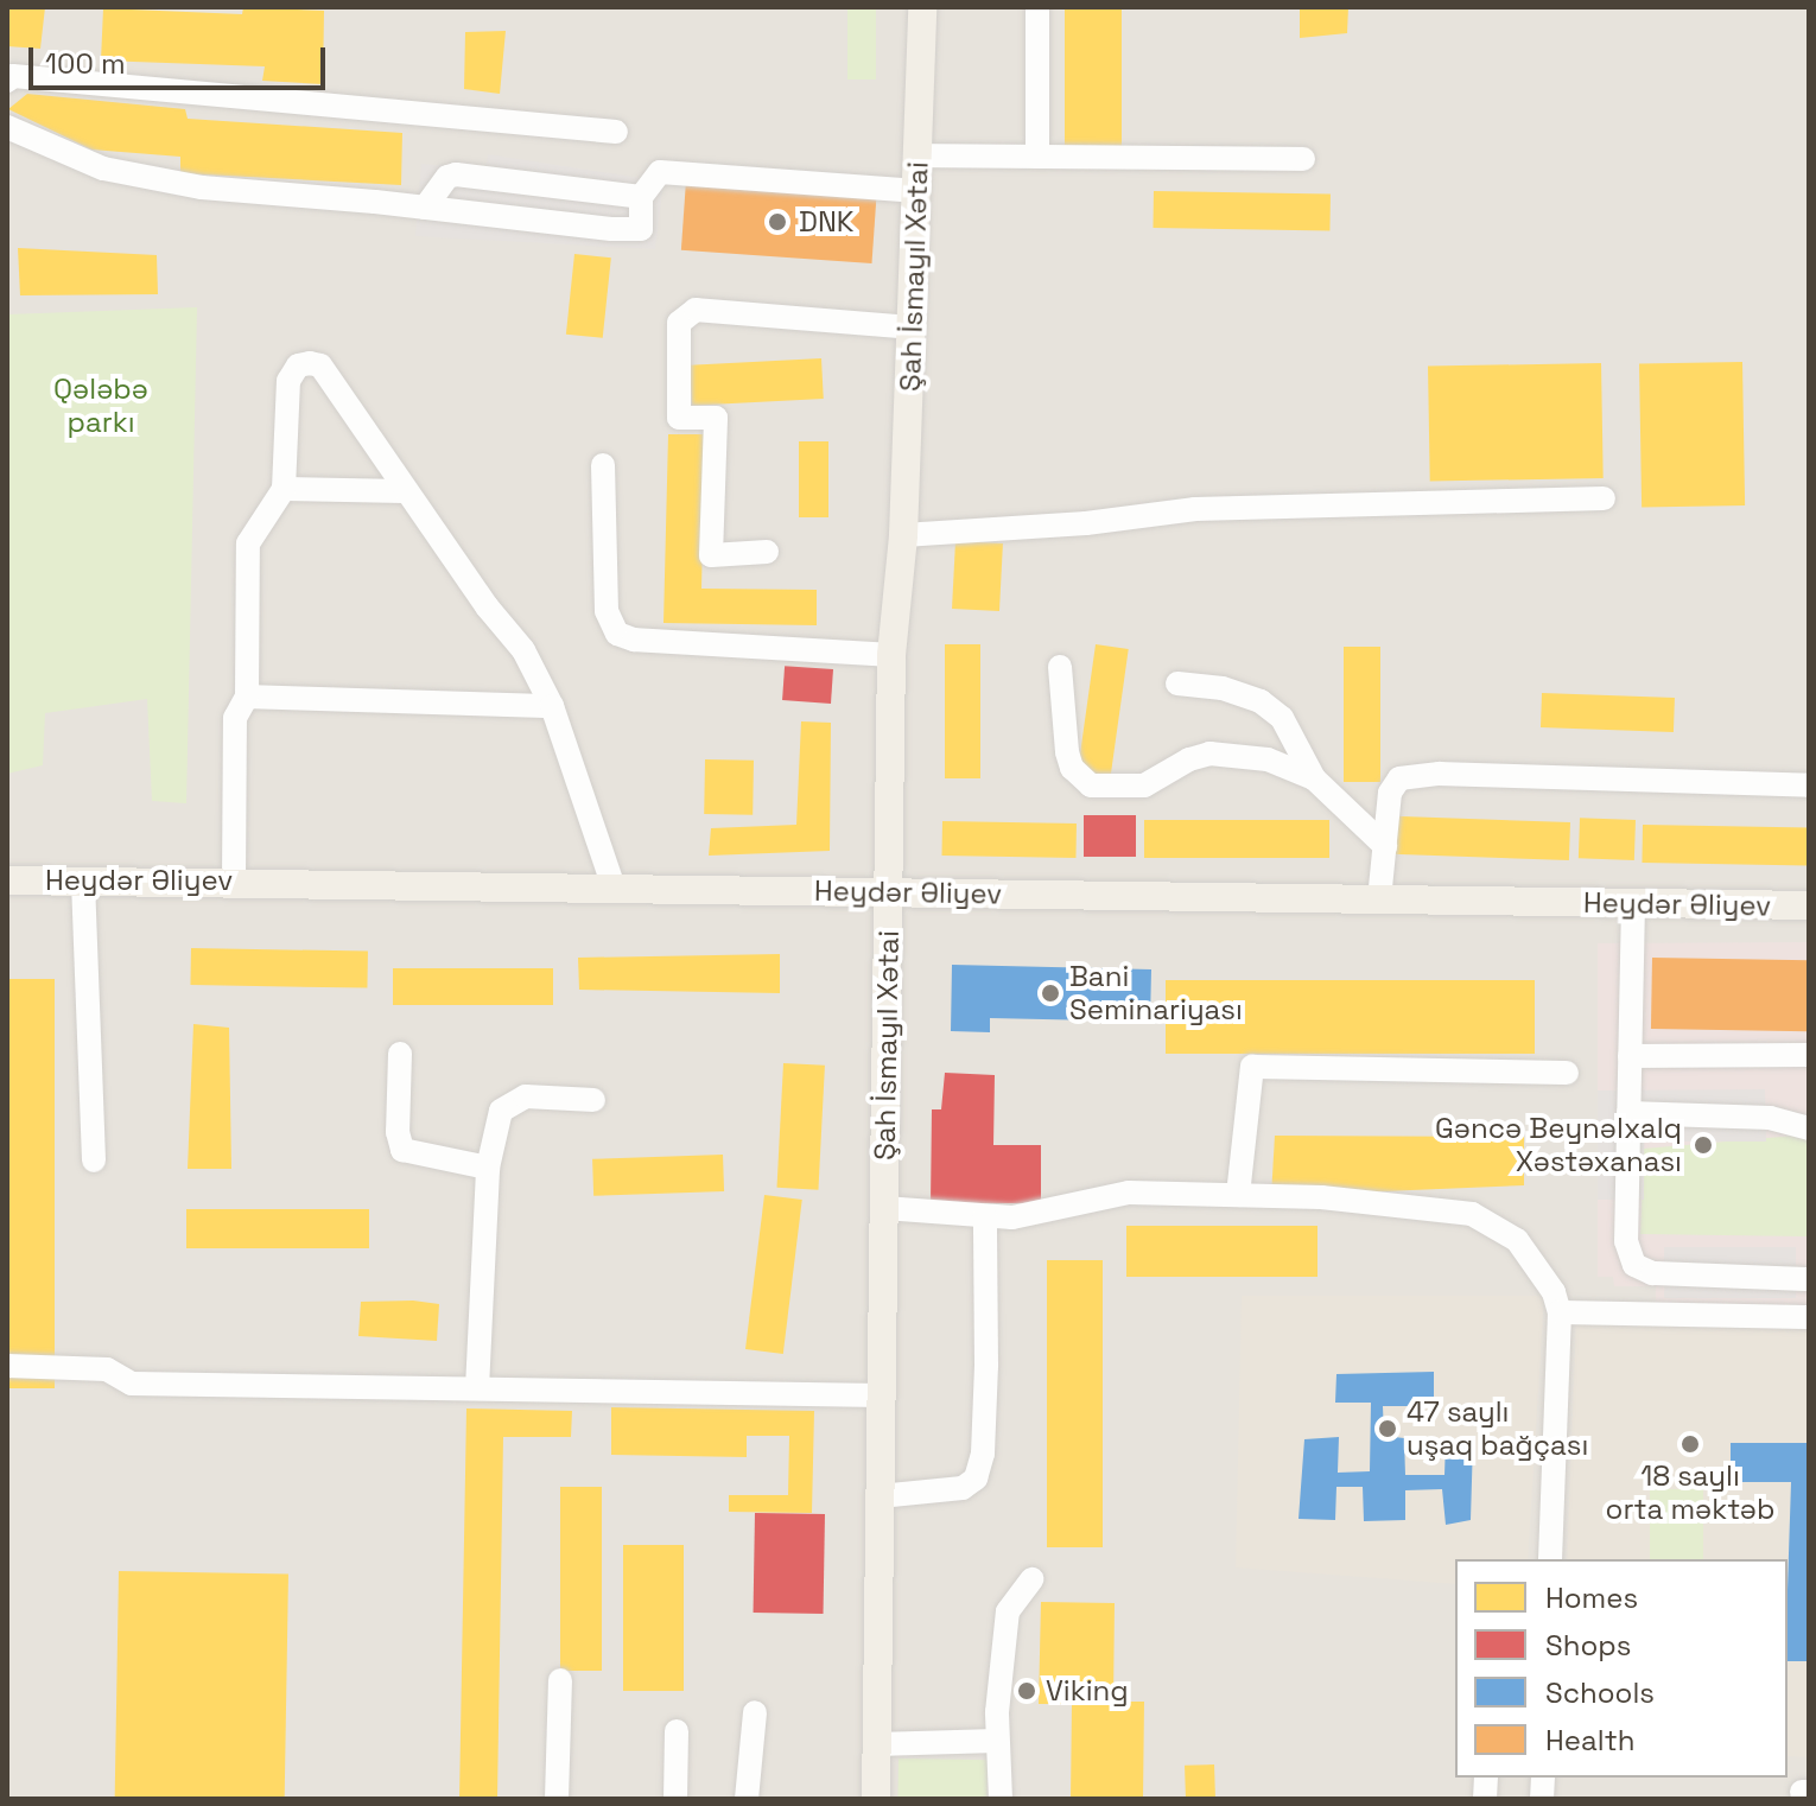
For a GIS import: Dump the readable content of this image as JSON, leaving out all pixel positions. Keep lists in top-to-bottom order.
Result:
{
  "streets": {
    "main road": ["Şah İsmayıl Xətai", "Heydər Əliyev"]
  },
  "crossings": [
    ["Şah İsmayıl Xətai", "Heydər Əliyev"]
  ],
  "parks": ["Qələbə parkı"],
  "places": [
    "DNK",
    "Bani Seminariyası",
    "Gəncə Beynəlxalq Xəstəxanası",
    "47 saylı uşaq bağçası",
    "18 saylı orta məktəb",
    "Viking"
  ],
  "legend": [
    "Homes",
    "Shops",
    "Schools",
    "Health"
  ],
  "scale_bar": "100 m"
}
